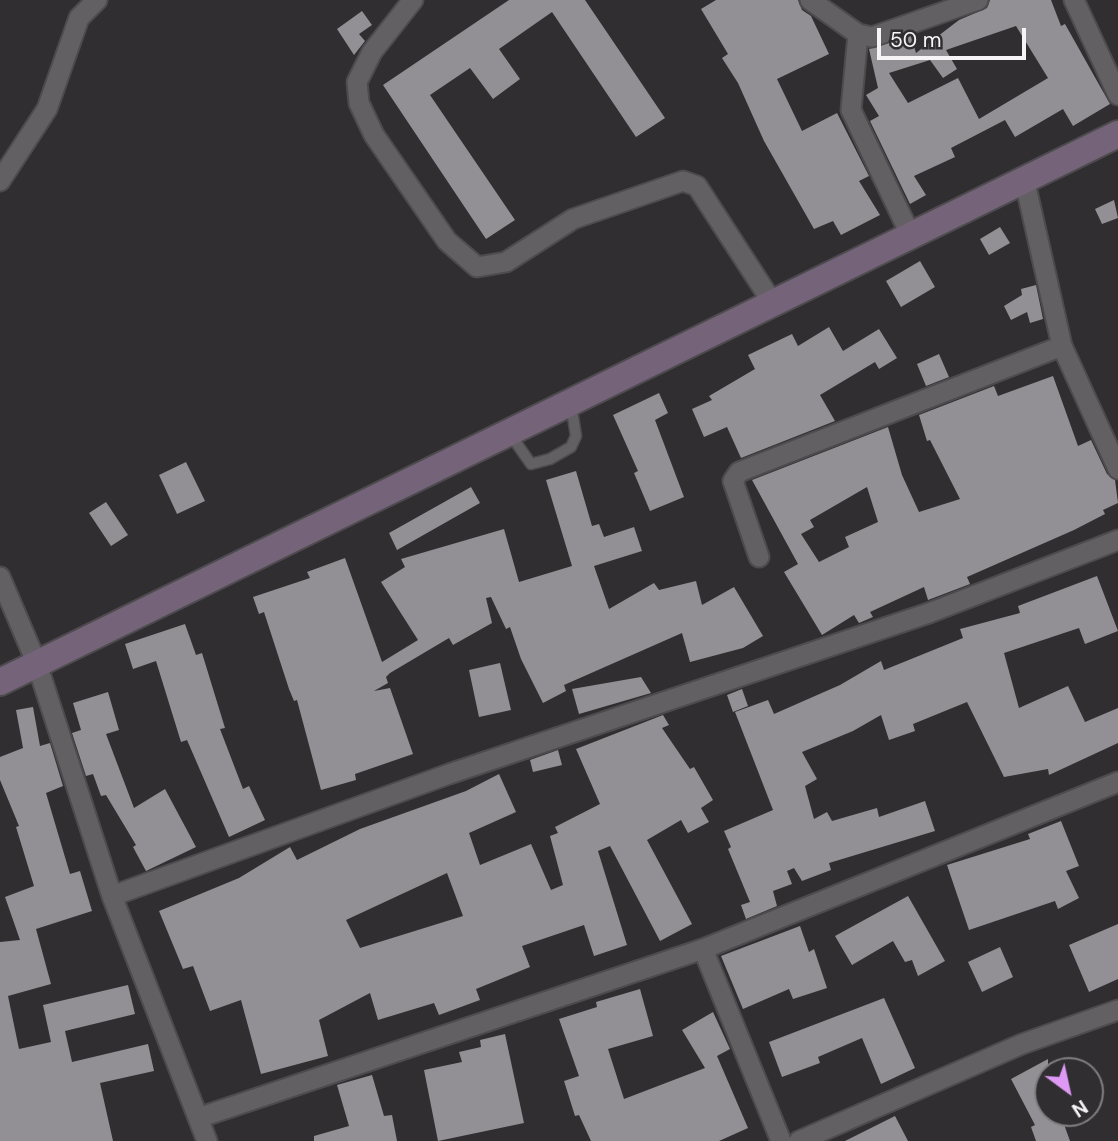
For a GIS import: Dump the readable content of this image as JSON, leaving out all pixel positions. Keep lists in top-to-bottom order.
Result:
{
  "scale_bar": "50 m",
  "north": "bottom right"
}
